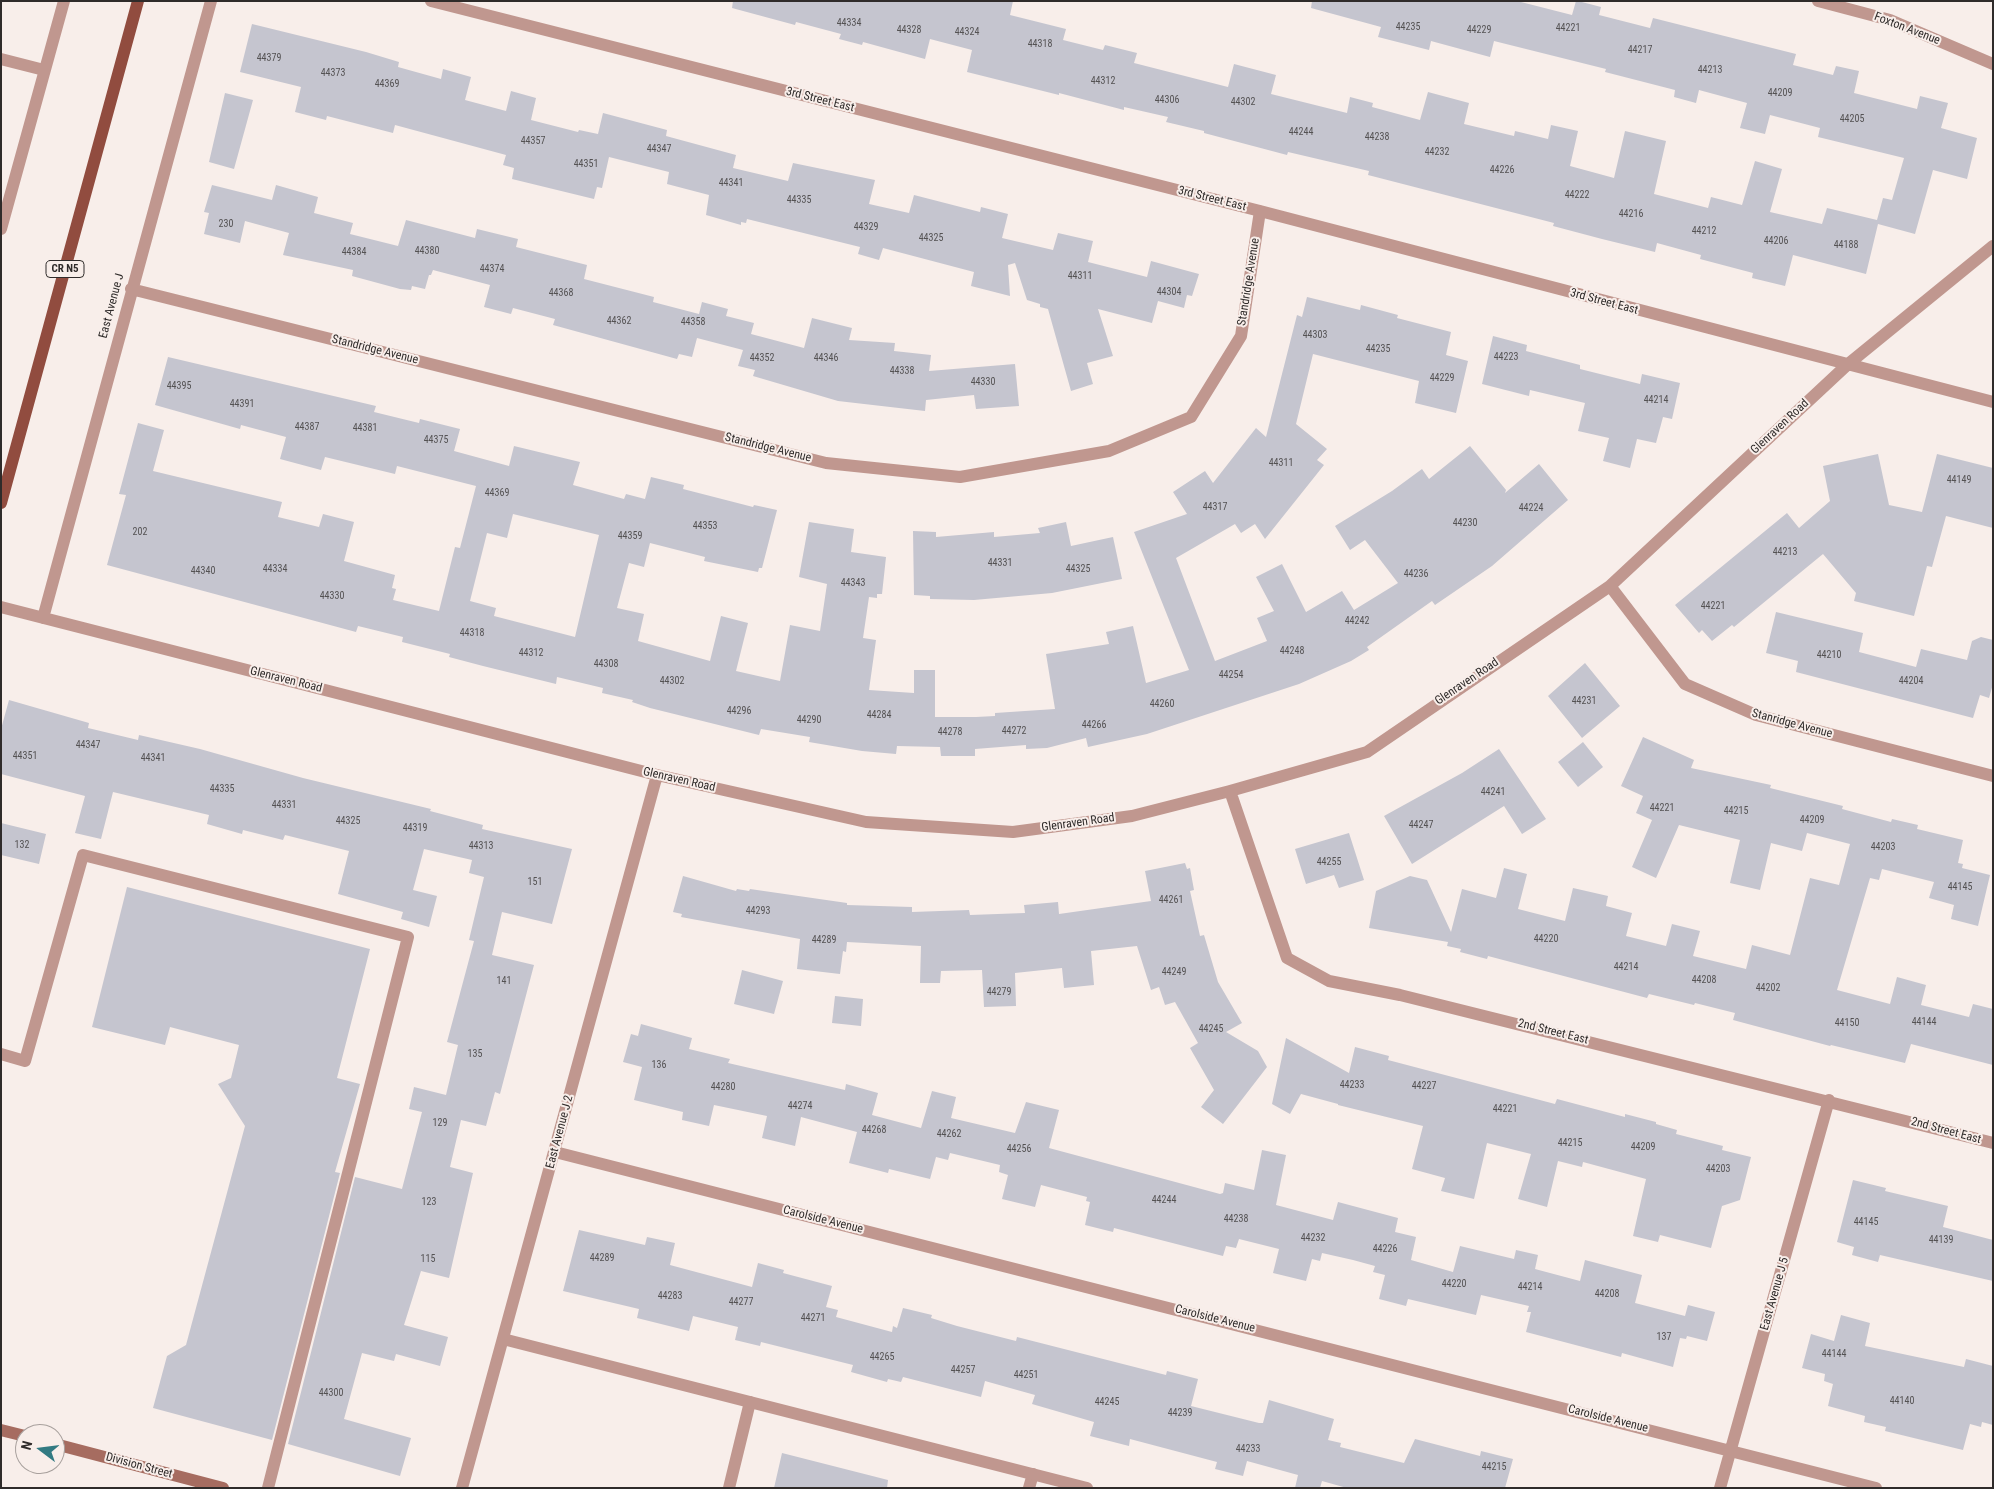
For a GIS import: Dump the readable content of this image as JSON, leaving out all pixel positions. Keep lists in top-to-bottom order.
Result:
{
  "streets": {
    "main road": ["CR N5", "Division Street"],
    "street": [
      "Foxton Avenue",
      "3rd Street East",
      "Standridge Avenue",
      "East Avenue J",
      "Glenraven Road",
      "Stanridge Avenue",
      "2nd Street East",
      "East Avenue J 2",
      "Carolside Avenue",
      "East Avenue J 5"
    ]
  },
  "crossings": [
    ["3rd Street East", "Standridge Avenue"],
    ["3rd Street East", "Glenraven Road"],
    ["Standridge Avenue", "East Avenue J"],
    ["East Avenue J", "Glenraven Road"],
    ["Glenraven Road", "Stanridge Avenue"],
    ["Glenraven Road", "2nd Street East"],
    ["Glenraven Road", "East Avenue J 2"],
    ["2nd Street East", "East Avenue J 5"],
    ["East Avenue J 2", "Carolside Avenue"],
    ["Carolside Avenue", "East Avenue J 5"]
  ],
  "house_numbers": [
    "44334",
    "44235",
    "44221",
    "44328",
    "44229",
    "44324",
    "44318",
    "44217",
    "44379",
    "44213",
    "44373",
    "44312",
    "44369",
    "44209",
    "44306",
    "44302",
    "44205",
    "44244",
    "44238",
    "44357",
    "44347",
    "44232",
    "44351",
    "44226",
    "44341",
    "44222",
    "44335",
    "44216",
    "230",
    "44329",
    "44212",
    "44325",
    "44206",
    "44188",
    "44380",
    "44384",
    "44374",
    "44311",
    "44304",
    "44368",
    "44362",
    "44358",
    "44303",
    "44235",
    "44223",
    "44352",
    "44346",
    "44338",
    "44229",
    "44330",
    "44395",
    "44214",
    "44391",
    "44387",
    "44381",
    "44375",
    "44311",
    "44149",
    "44369",
    "44317",
    "44224",
    "44230",
    "44353",
    "202",
    "44359",
    "44213",
    "44331",
    "44334",
    "44325",
    "44340",
    "44236",
    "44343",
    "44330",
    "44221",
    "44242",
    "44318",
    "44248",
    "44312",
    "44210",
    "44308",
    "44254",
    "44302",
    "44204",
    "44231",
    "44260",
    "44296",
    "44284",
    "44290",
    "44266",
    "44272",
    "44278",
    "44347",
    "44351",
    "44341",
    "44335",
    "44241",
    "44331",
    "44221",
    "44215",
    "44209",
    "44325",
    "44247",
    "44319",
    "132",
    "44313",
    "44203",
    "44255",
    "151",
    "44145",
    "44261",
    "44293",
    "44220",
    "44289",
    "44214",
    "44249",
    "44208",
    "141",
    "44202",
    "44279",
    "44144",
    "44150",
    "44245",
    "135",
    "136",
    "44233",
    "44227",
    "44280",
    "44274",
    "44221",
    "129",
    "44268",
    "44262",
    "44215",
    "44209",
    "44256",
    "44203",
    "44244",
    "123",
    "44238",
    "44145",
    "44232",
    "44139",
    "44226",
    "44289",
    "115",
    "44220",
    "44214",
    "44208",
    "44283",
    "44277",
    "44271",
    "137",
    "44144",
    "44265",
    "44257",
    "44251",
    "44300",
    "44140",
    "44245",
    "44239",
    "44233",
    "44215"
  ],
  "north": "left"
}
